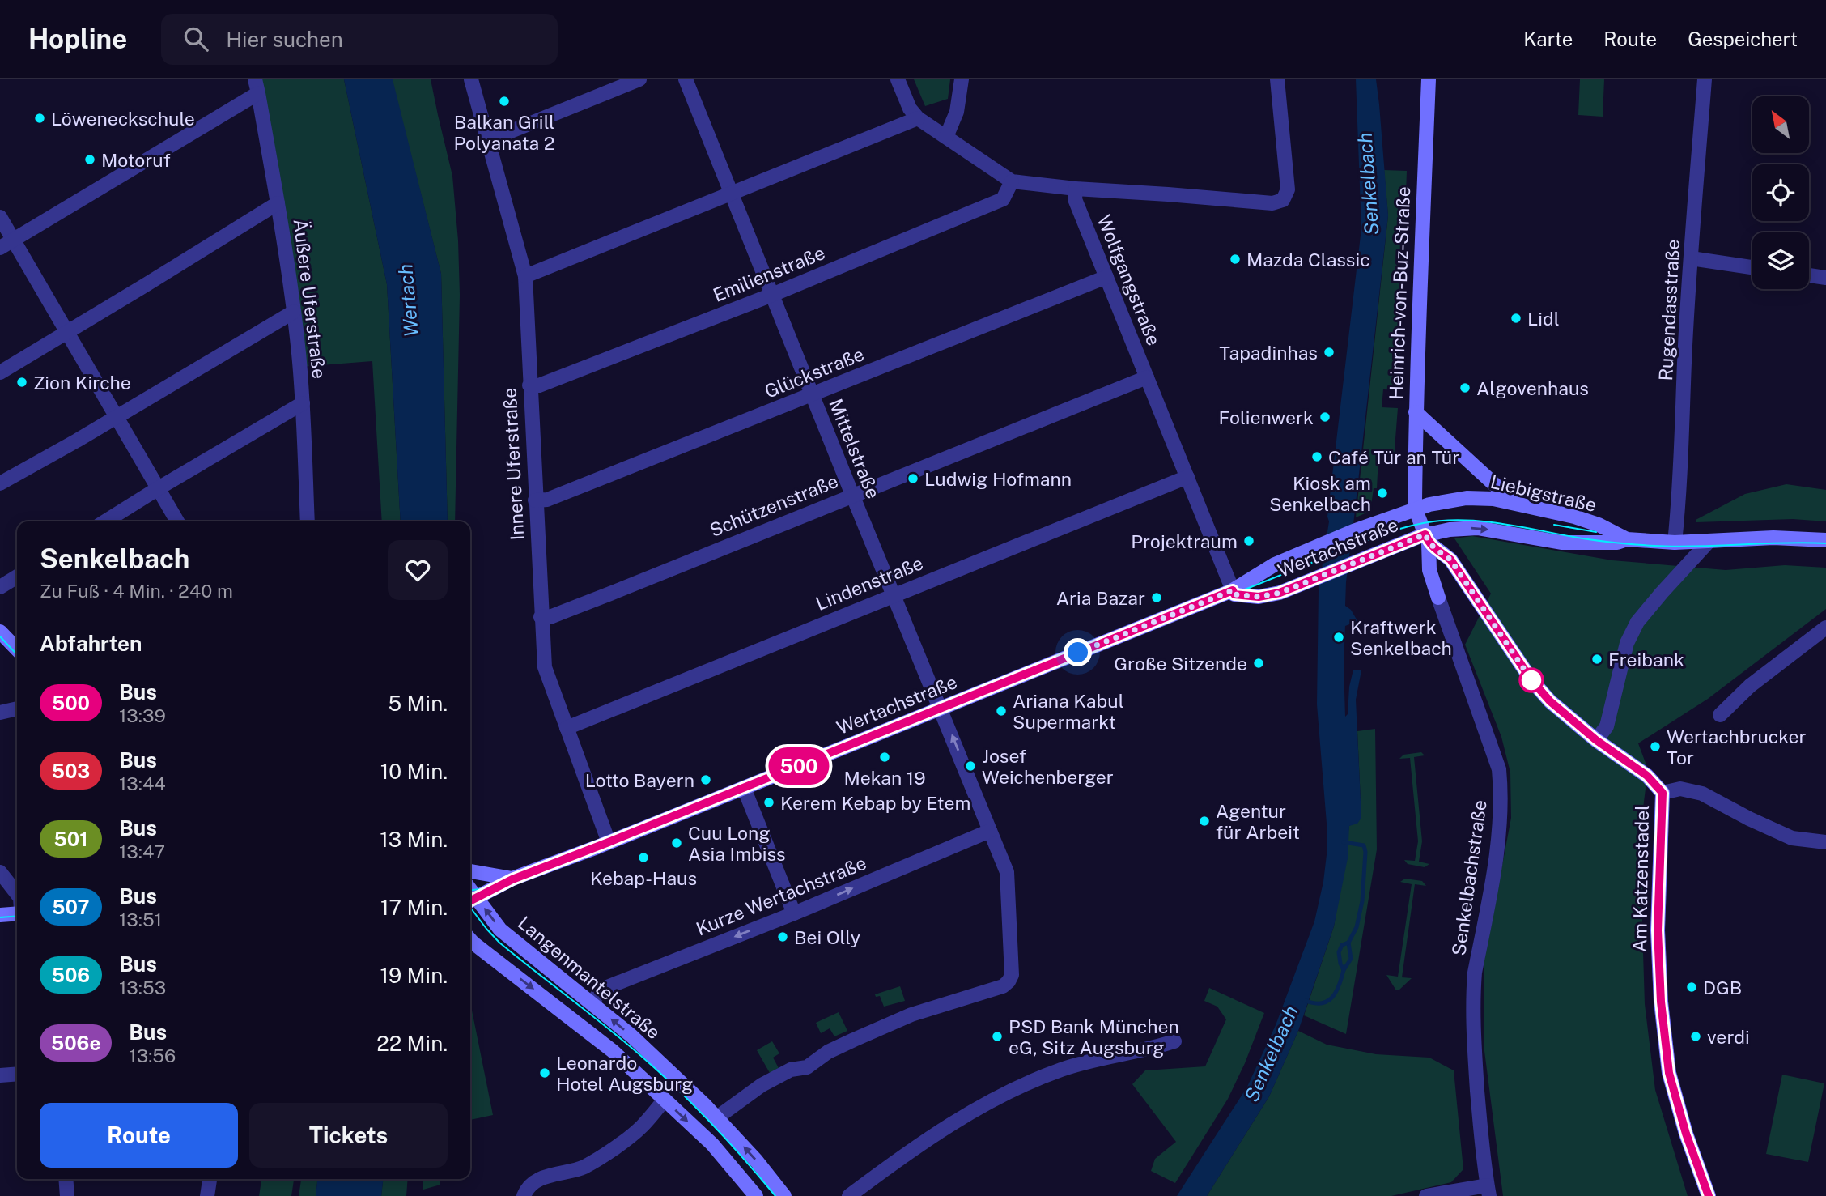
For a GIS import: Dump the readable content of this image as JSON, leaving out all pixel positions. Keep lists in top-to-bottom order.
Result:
{
  "streets": {
    "street": [
      "Emilienstraße",
      "Wolfgangstraße",
      "Heinrich-von-Buz-Straße",
      "Äußere Uferstraße",
      "Rugendasstraße",
      "Glückstraße",
      "Mittelstraße",
      "Innere Uferstraße",
      "Liebigstraße",
      "Schützenstraße",
      "Wertachstraße",
      "Lindenstraße",
      "Senkelbachstraße",
      "Am Katzenstadel",
      "Kurze Wertachstraße",
      "Langenmantelstraße"
    ]
  },
  "crossings": [
    ["Emilienstraße", "Mittelstraße"],
    ["Emilienstraße", "Innere Uferstraße"],
    ["Wolfgangstraße", "Glückstraße"],
    ["Wolfgangstraße", "Schützenstraße"],
    ["Wolfgangstraße", "Wertachstraße"],
    ["Wolfgangstraße", "Lindenstraße"],
    ["Heinrich-von-Buz-Straße", "Liebigstraße"],
    ["Heinrich-von-Buz-Straße", "Wertachstraße"],
    ["Rugendasstraße", "Liebigstraße"],
    ["Glückstraße", "Mittelstraße"],
    ["Glückstraße", "Innere Uferstraße"],
    ["Mittelstraße", "Schützenstraße"],
    ["Mittelstraße", "Wertachstraße"],
    ["Mittelstraße", "Lindenstraße"],
    ["Mittelstraße", "Kurze Wertachstraße"],
    ["Mittelstraße", "Langenmantelstraße"],
    ["Innere Uferstraße", "Schützenstraße"],
    ["Innere Uferstraße", "Wertachstraße"],
    ["Innere Uferstraße", "Lindenstraße"],
    ["Liebigstraße", "Wertachstraße"],
    ["Wertachstraße", "Langenmantelstraße"],
    ["Kurze Wertachstraße", "Langenmantelstraße"]
  ],
  "water": ["Senkelbach", "Wertach"],
  "places": [
    "Balkan Grill Polyanata 2",
    "Löweneckschule",
    "Motoruf",
    "Mazda Classic",
    "Lidl",
    "Tapadinhas",
    "Zion Kirche",
    "Algovenhaus",
    "Folienwerk",
    "Café Tür an Tür",
    "Ludwig Hofmann",
    "Kiosk am Senkelbach",
    "Projektraum",
    "Aria Bazar",
    "Kraftwerk Senkelbach",
    "Freibank",
    "Große Sitzende",
    "Ariana Kabul Supermarkt",
    "Wertachbrucker Tor",
    "Mekan 19",
    "Josef Weichenberger",
    "Lotto Bayern",
    "Kerem Kebap by Etem",
    "Agentur für Arbeit",
    "Cuu Long Asia Imbiss",
    "Kebap-Haus",
    "Bei Olly",
    "DGB",
    "PSD Bank München eG, Sitz Augsburg",
    "verdi",
    "Leonardo Hotel Augsburg"
  ],
  "lines": ["bus line 500"],
  "north": "top left",
  "page": {
    "header": "Hopline",
    "search": "Hier suchen",
    "nav": ["Karte", "Route", "Gespeichert"],
    "on_map": "500",
    "heading": [
      ["Senkelbach", "Zu Fuß · 4 Min. · 240 m"],
      "Abfahrten"
    ],
    "list": [
      {
        "mark": "500",
        "name": "Bus",
        "note": "13:39",
        "value": "5 Min."
      },
      {
        "mark": "503",
        "name": "Bus",
        "note": "13:44",
        "value": "10 Min."
      },
      {
        "mark": "501",
        "name": "Bus",
        "note": "13:47",
        "value": "13 Min."
      },
      {
        "mark": "507",
        "name": "Bus",
        "note": "13:51",
        "value": "17 Min."
      },
      {
        "mark": "506",
        "name": "Bus",
        "note": "13:53",
        "value": "19 Min."
      },
      {
        "mark": "506e",
        "name": "Bus",
        "note": "13:56",
        "value": "22 Min."
      }
    ],
    "buttons": ["Route", "Tickets"]
  }
}
